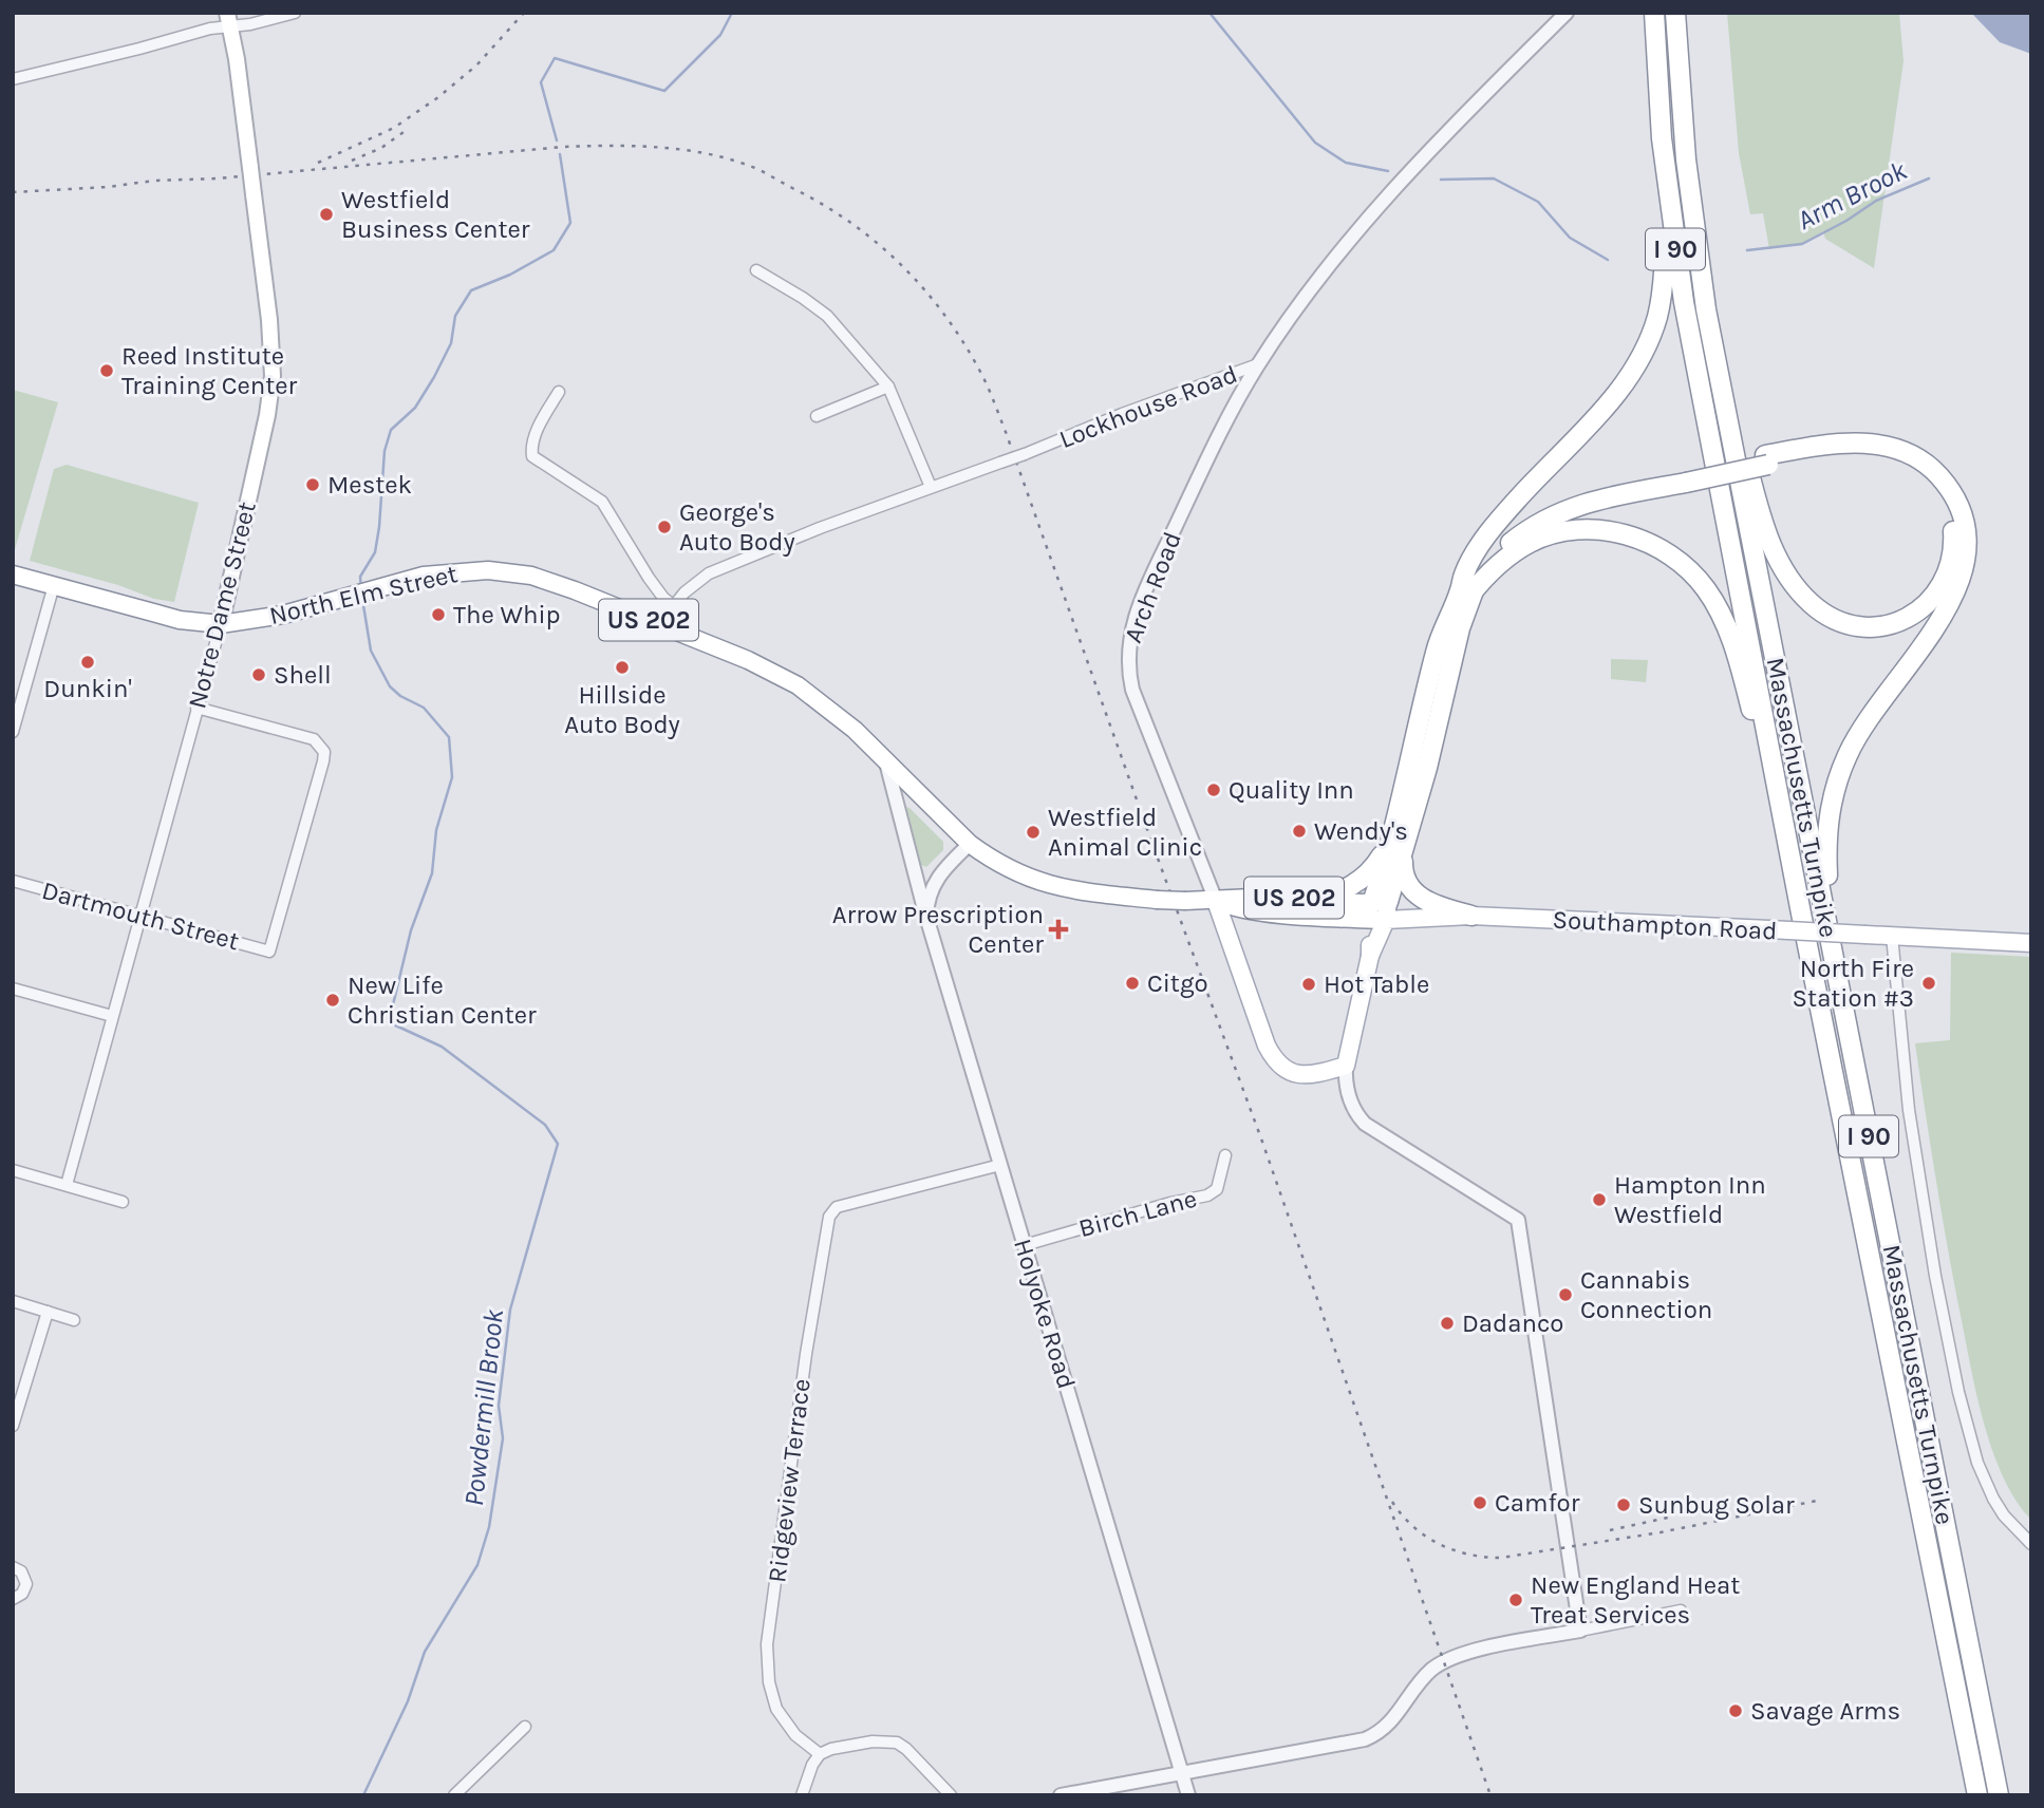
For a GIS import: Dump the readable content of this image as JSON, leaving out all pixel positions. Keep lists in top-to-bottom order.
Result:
{
  "streets": {
    "highway": ["I 90", "Massachusetts Turnpike"],
    "main road": [
      "North Elm Street",
      "Notre Dame Street",
      "US 202",
      "Southampton Road"
    ],
    "street": [
      "Lockhouse Road",
      "Arch Road",
      "Dartmouth Street",
      "Birch Lane",
      "Holyoke Road",
      "Ridgeview Terrace"
    ]
  },
  "crossings": [
    ["Lockhouse Road", "Arch Road"],
    ["Lockhouse Road", "North Elm Street"],
    ["Arch Road", "Southampton Road"],
    ["North Elm Street", "Notre Dame Street"],
    ["North Elm Street", "Southampton Road"],
    ["North Elm Street", "Holyoke Road"],
    ["Notre Dame Street", "Dartmouth Street"],
    ["Birch Lane", "Holyoke Road"],
    ["Holyoke Road", "Ridgeview Terrace"]
  ],
  "water": ["Arm Brook", "Powdermill Brook"],
  "places": {
    "other": [
      "Westfield Business Center",
      "Reed Institute Training Center",
      "Mestek",
      "George's Auto Body",
      "The Whip",
      "Dunkin'",
      "Hillside Auto Body",
      "Shell",
      "Quality Inn",
      "Wendy's",
      "Westfield Animal Clinic",
      "Citgo",
      "North Fire Station #3",
      "Hot Table",
      "New Life Christian Center",
      "Hampton Inn Westfield",
      "Cannabis Connection",
      "Dadanco",
      "Camfor",
      "Sunbug Solar",
      "New England Heat Treat Services",
      "Savage Arms"
    ],
    "health": ["Arrow Prescription Center"]
  }
}
